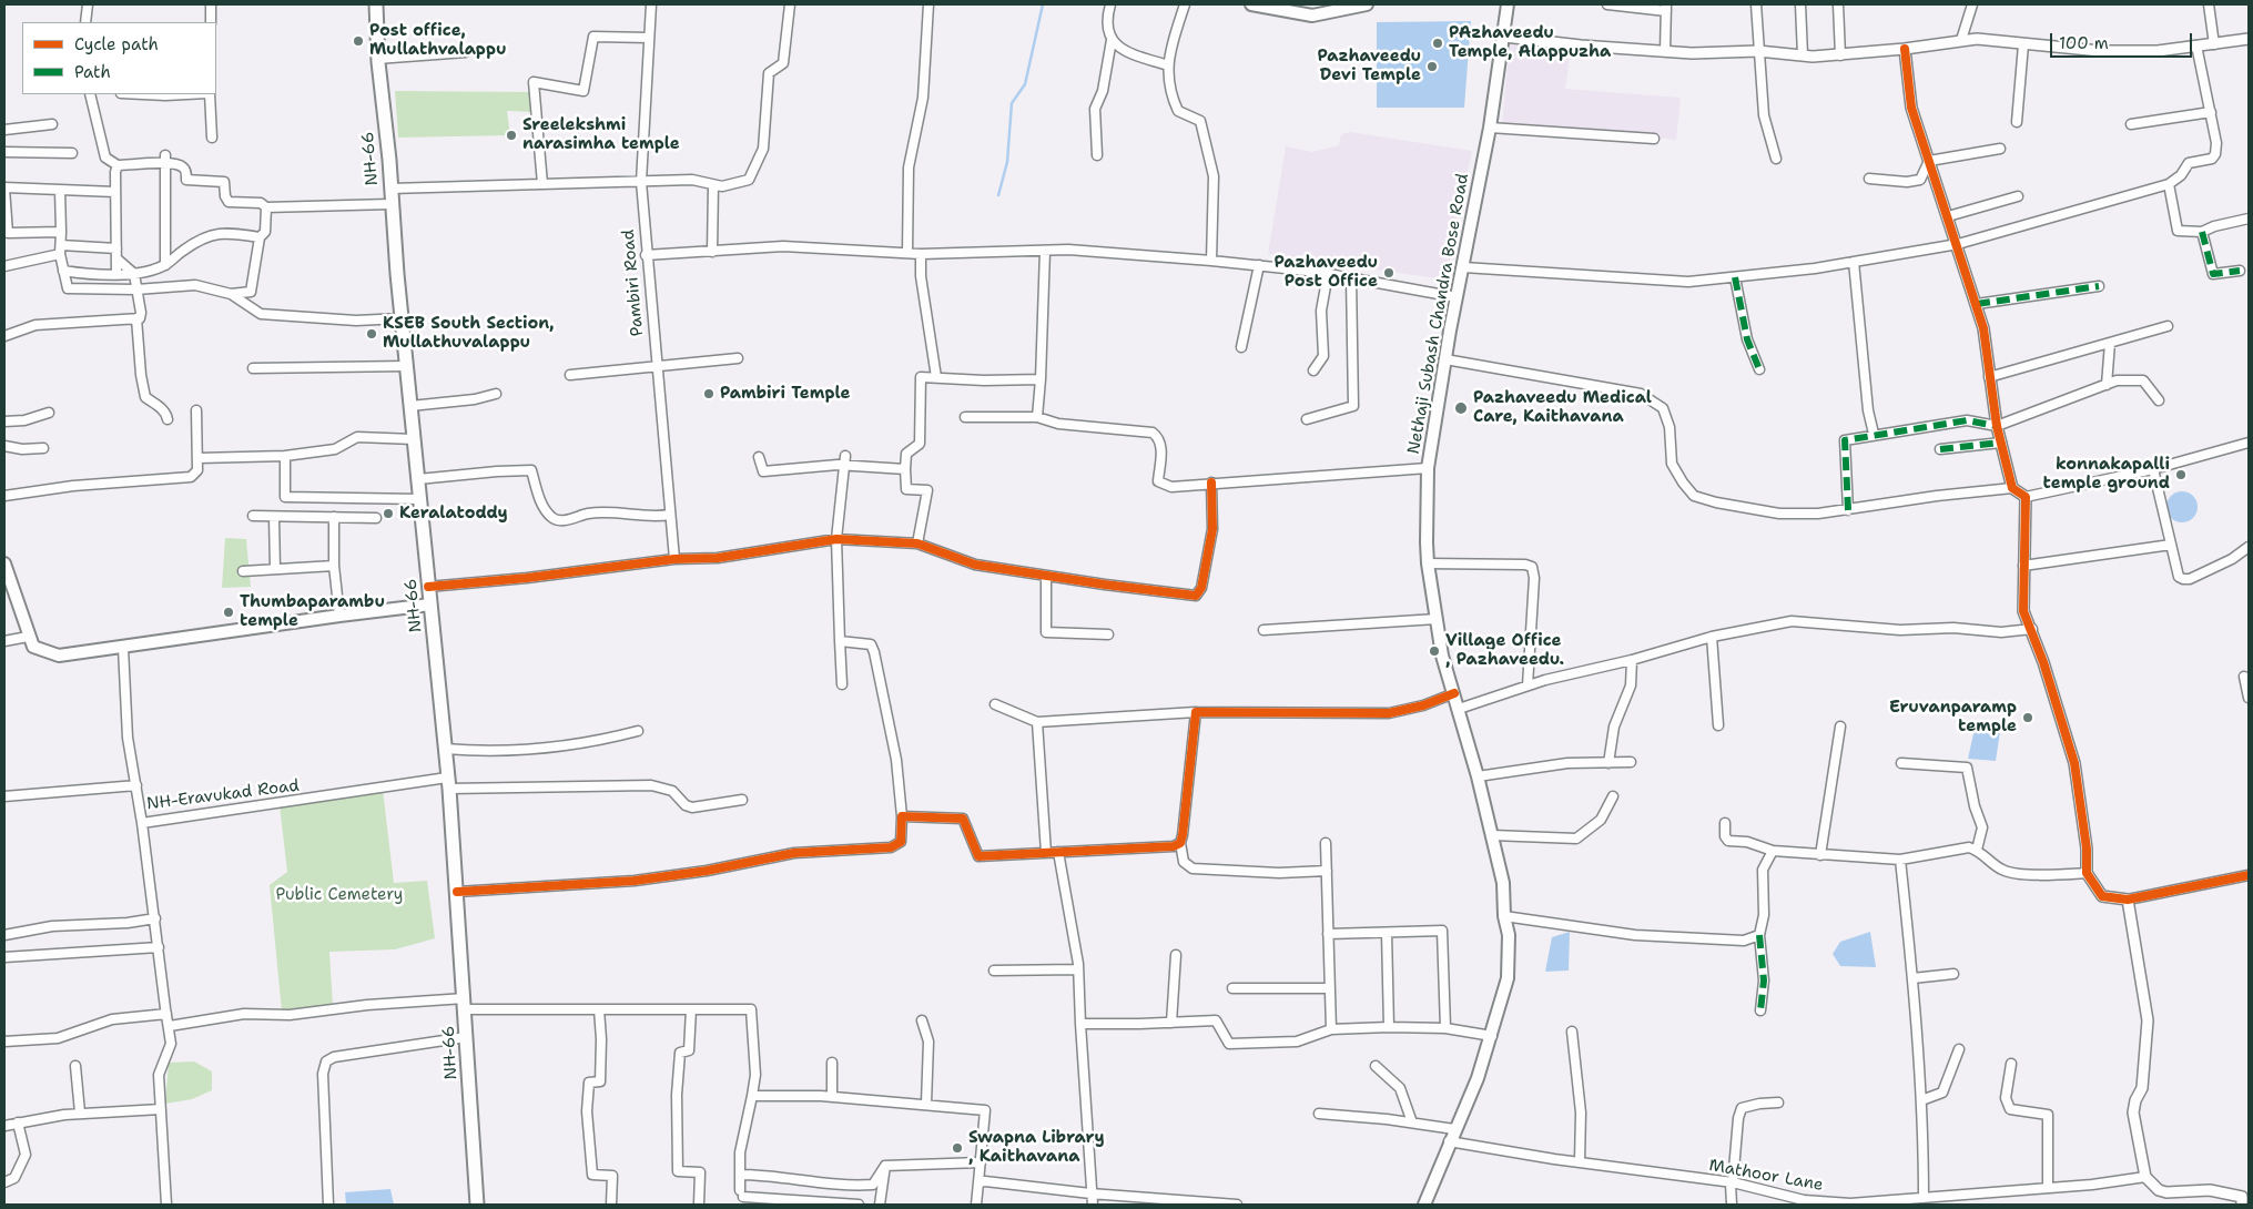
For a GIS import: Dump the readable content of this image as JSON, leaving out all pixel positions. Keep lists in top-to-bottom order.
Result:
{
  "streets": {
    "main road": ["NH-66", "Nethaji Subash Chandra Bose Road"],
    "street": ["Pambiri Road", "NH-Eravukad Road", "Mathoor Lane"]
  },
  "crossings": [
    ["NH-66", "NH-Eravukad Road"],
    ["Nethaji Subash Chandra Bose Road", "Mathoor Lane"]
  ],
  "parks": ["Public Cemetery"],
  "places": [
    "Post office, Mullathvalappu",
    "PAzhaveedu Temple, Alappuzha",
    "Pazhaveedu Devi Temple",
    "Sreelekshmi narasimha temple",
    "Pazhaveedu Post Office",
    "KSEB South Section, Mullathuvalappu",
    "Pambiri Temple",
    "Pazhaveedu Medical Care, Kaithavana",
    "konnakapalli temple ground",
    "Keralatoddy",
    "Thumbaparambu temple",
    "Village Office , Pazhaveedu.",
    "Eruvanparamp temple",
    "Swapna Library , Kaithavana"
  ],
  "legend": ["Cycle path", "Path"],
  "scale_bar": "100 m"
}
